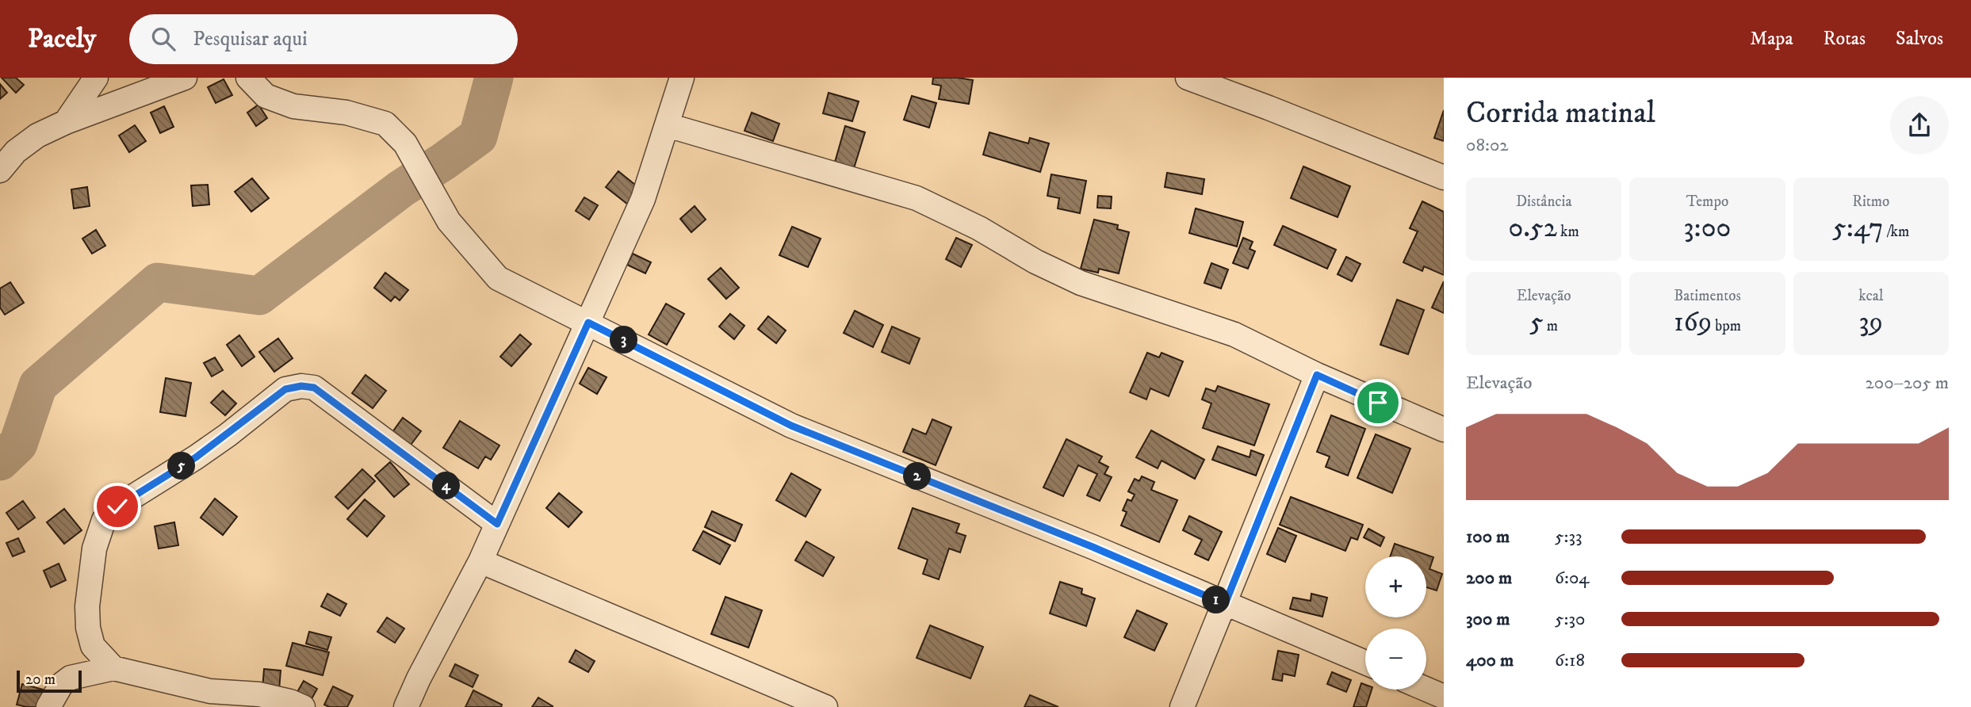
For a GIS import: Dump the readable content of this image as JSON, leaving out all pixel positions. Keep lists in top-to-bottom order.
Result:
{
  "scale_bar": "20 m",
  "page": {
    "header": "Pacely",
    "search": "Pesquisar aqui",
    "nav": ["Mapa", "Rotas", "Salvos"],
    "heading": ["Corrida matinal", "08:02"],
    "stats": [
      ["Distância", "0.52 km"],
      ["Tempo", "3:00"],
      ["Ritmo", "5:47 /km"],
      ["Elevação", "5 m"],
      ["Batimentos", "169 bpm"],
      ["kcal", "39"]
    ],
    "pins": [
      "3",
      "5",
      "2",
      "4",
      "1"
    ],
    "chart": ["Elevação", "200–205 m"],
    "list": [
      {
        "name": "100 m",
        "note": "5:33"
      },
      {
        "name": "200 m",
        "note": "6:04"
      },
      {
        "name": "300 m",
        "note": "5:30"
      },
      {
        "name": "400 m",
        "note": "6:18"
      }
    ],
    "map_buttons": ["+", "−"],
    "scale": "20 m"
  }
}
